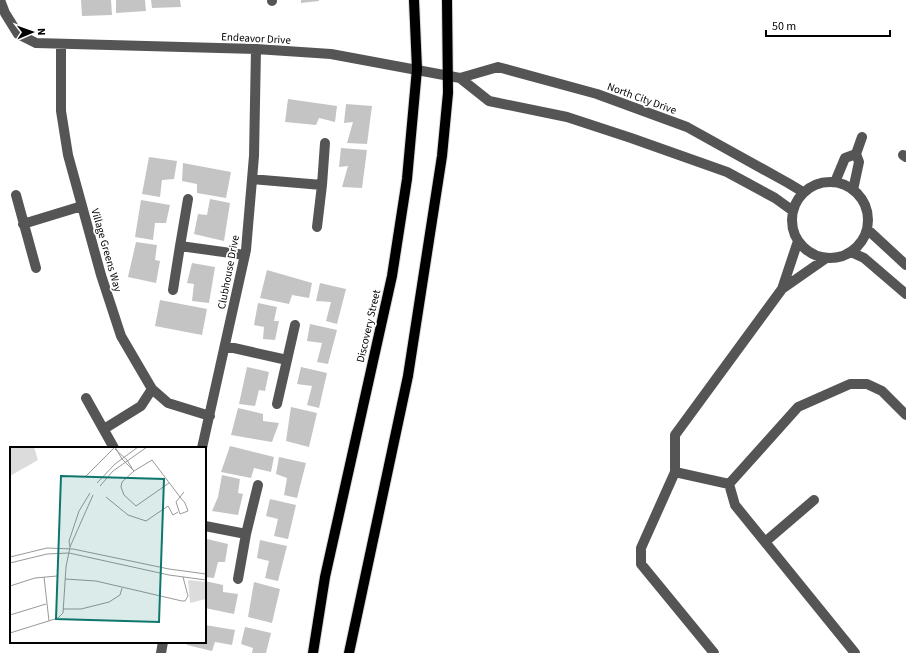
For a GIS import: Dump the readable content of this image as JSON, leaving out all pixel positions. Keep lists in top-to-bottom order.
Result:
{
  "streets": {
    "main road": ["Discovery Street"],
    "street": [
      "Endeavor Drive",
      "North City Drive",
      "Village Greens Way",
      "Clubhouse Drive"
    ]
  },
  "crossings": [
    ["Endeavor Drive", "North City Drive"],
    ["Endeavor Drive", "Village Greens Way"],
    ["Endeavor Drive", "Clubhouse Drive"],
    ["Endeavor Drive", "Discovery Street"],
    ["Village Greens Way", "Clubhouse Drive"]
  ],
  "scale_bar": "50 m",
  "north": "right"
}
